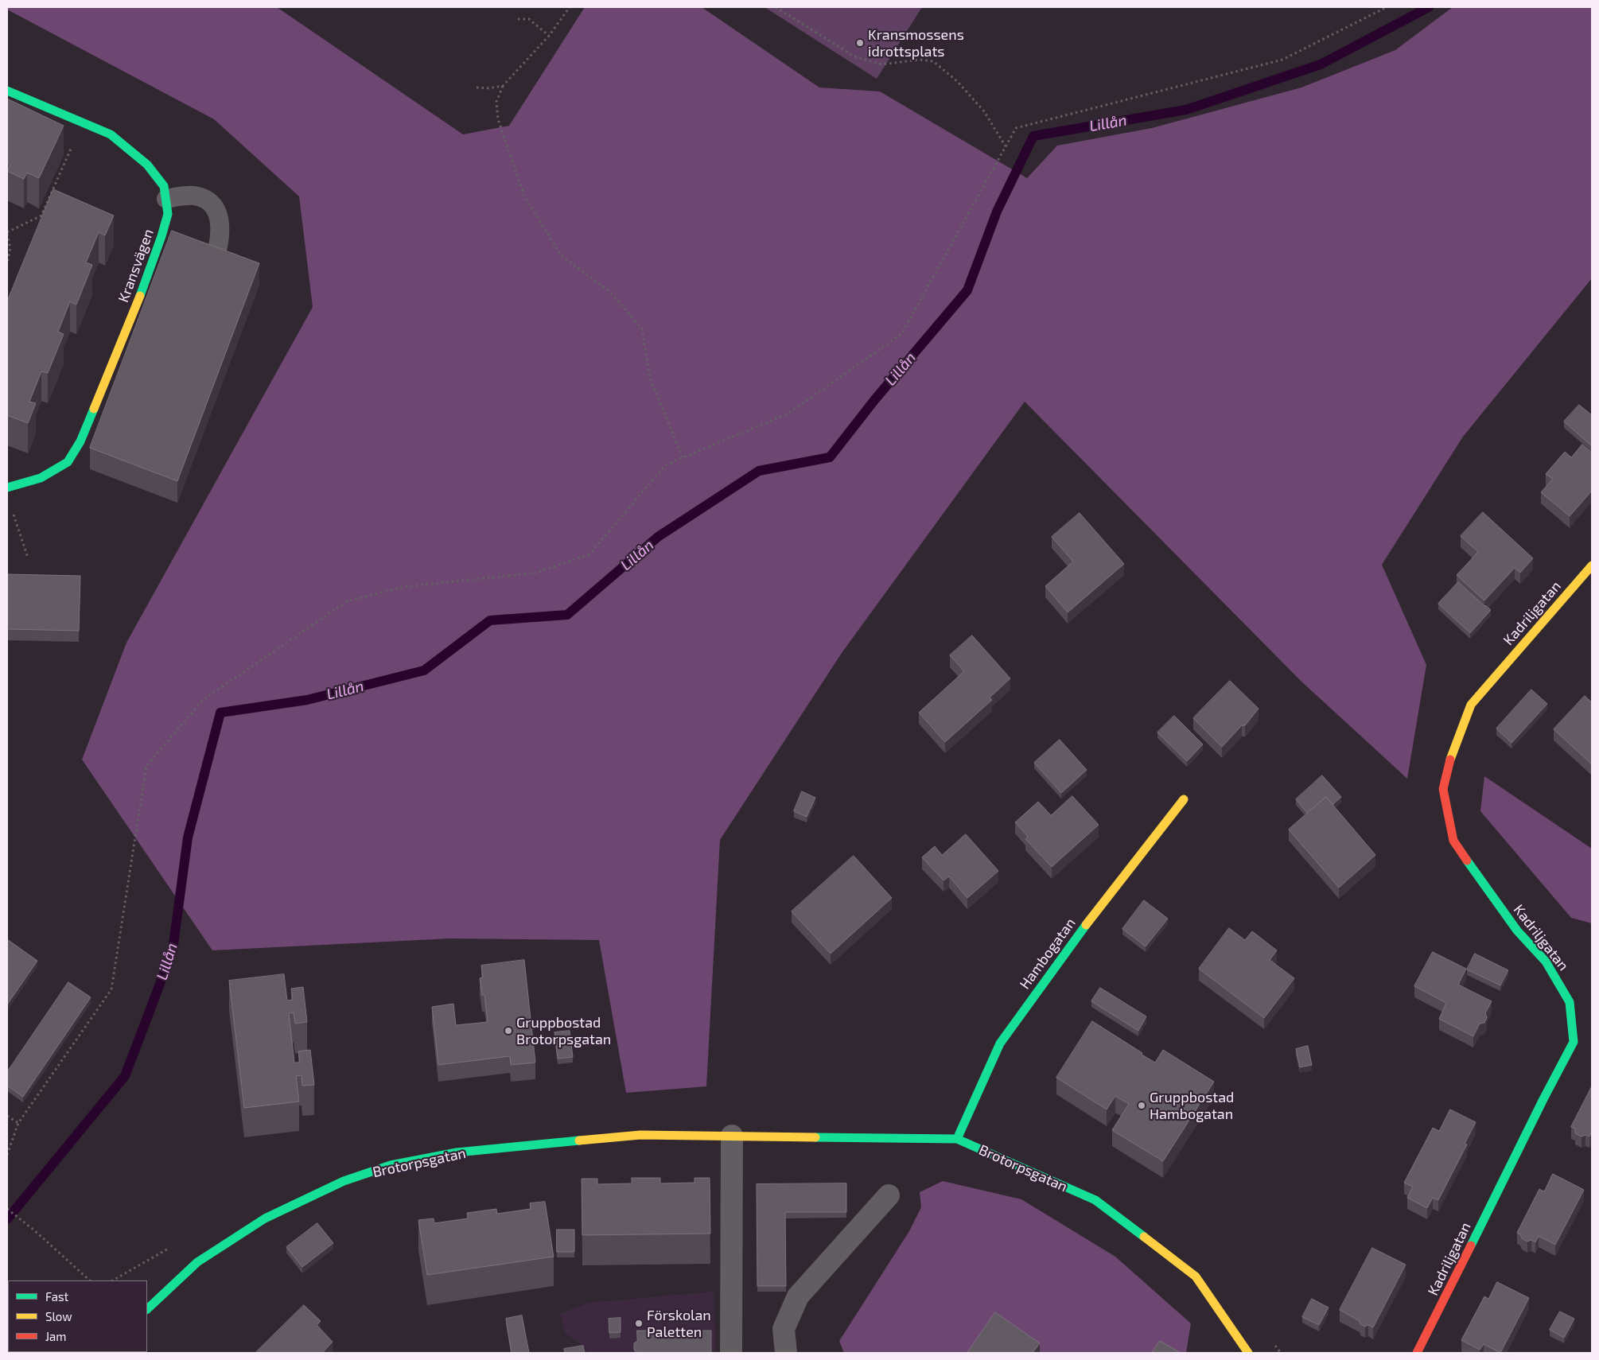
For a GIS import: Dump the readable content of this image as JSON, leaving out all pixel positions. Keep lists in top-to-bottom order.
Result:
{
  "streets": {
    "street": [
      "Kransvägen",
      "Kadriljgatan",
      "Hambogatan",
      "Brotorpsgatan"
    ]
  },
  "crossings": [
    ["Hambogatan", "Brotorpsgatan"]
  ],
  "water": ["Lillån"],
  "places": [
    "Kransmossens idrottsplats",
    "Gruppbostad Brotorpsgatan",
    "Gruppbostad Hambogatan",
    "Förskolan Paletten"
  ],
  "legend": ["Fast", "Slow", "Jam"]
}
